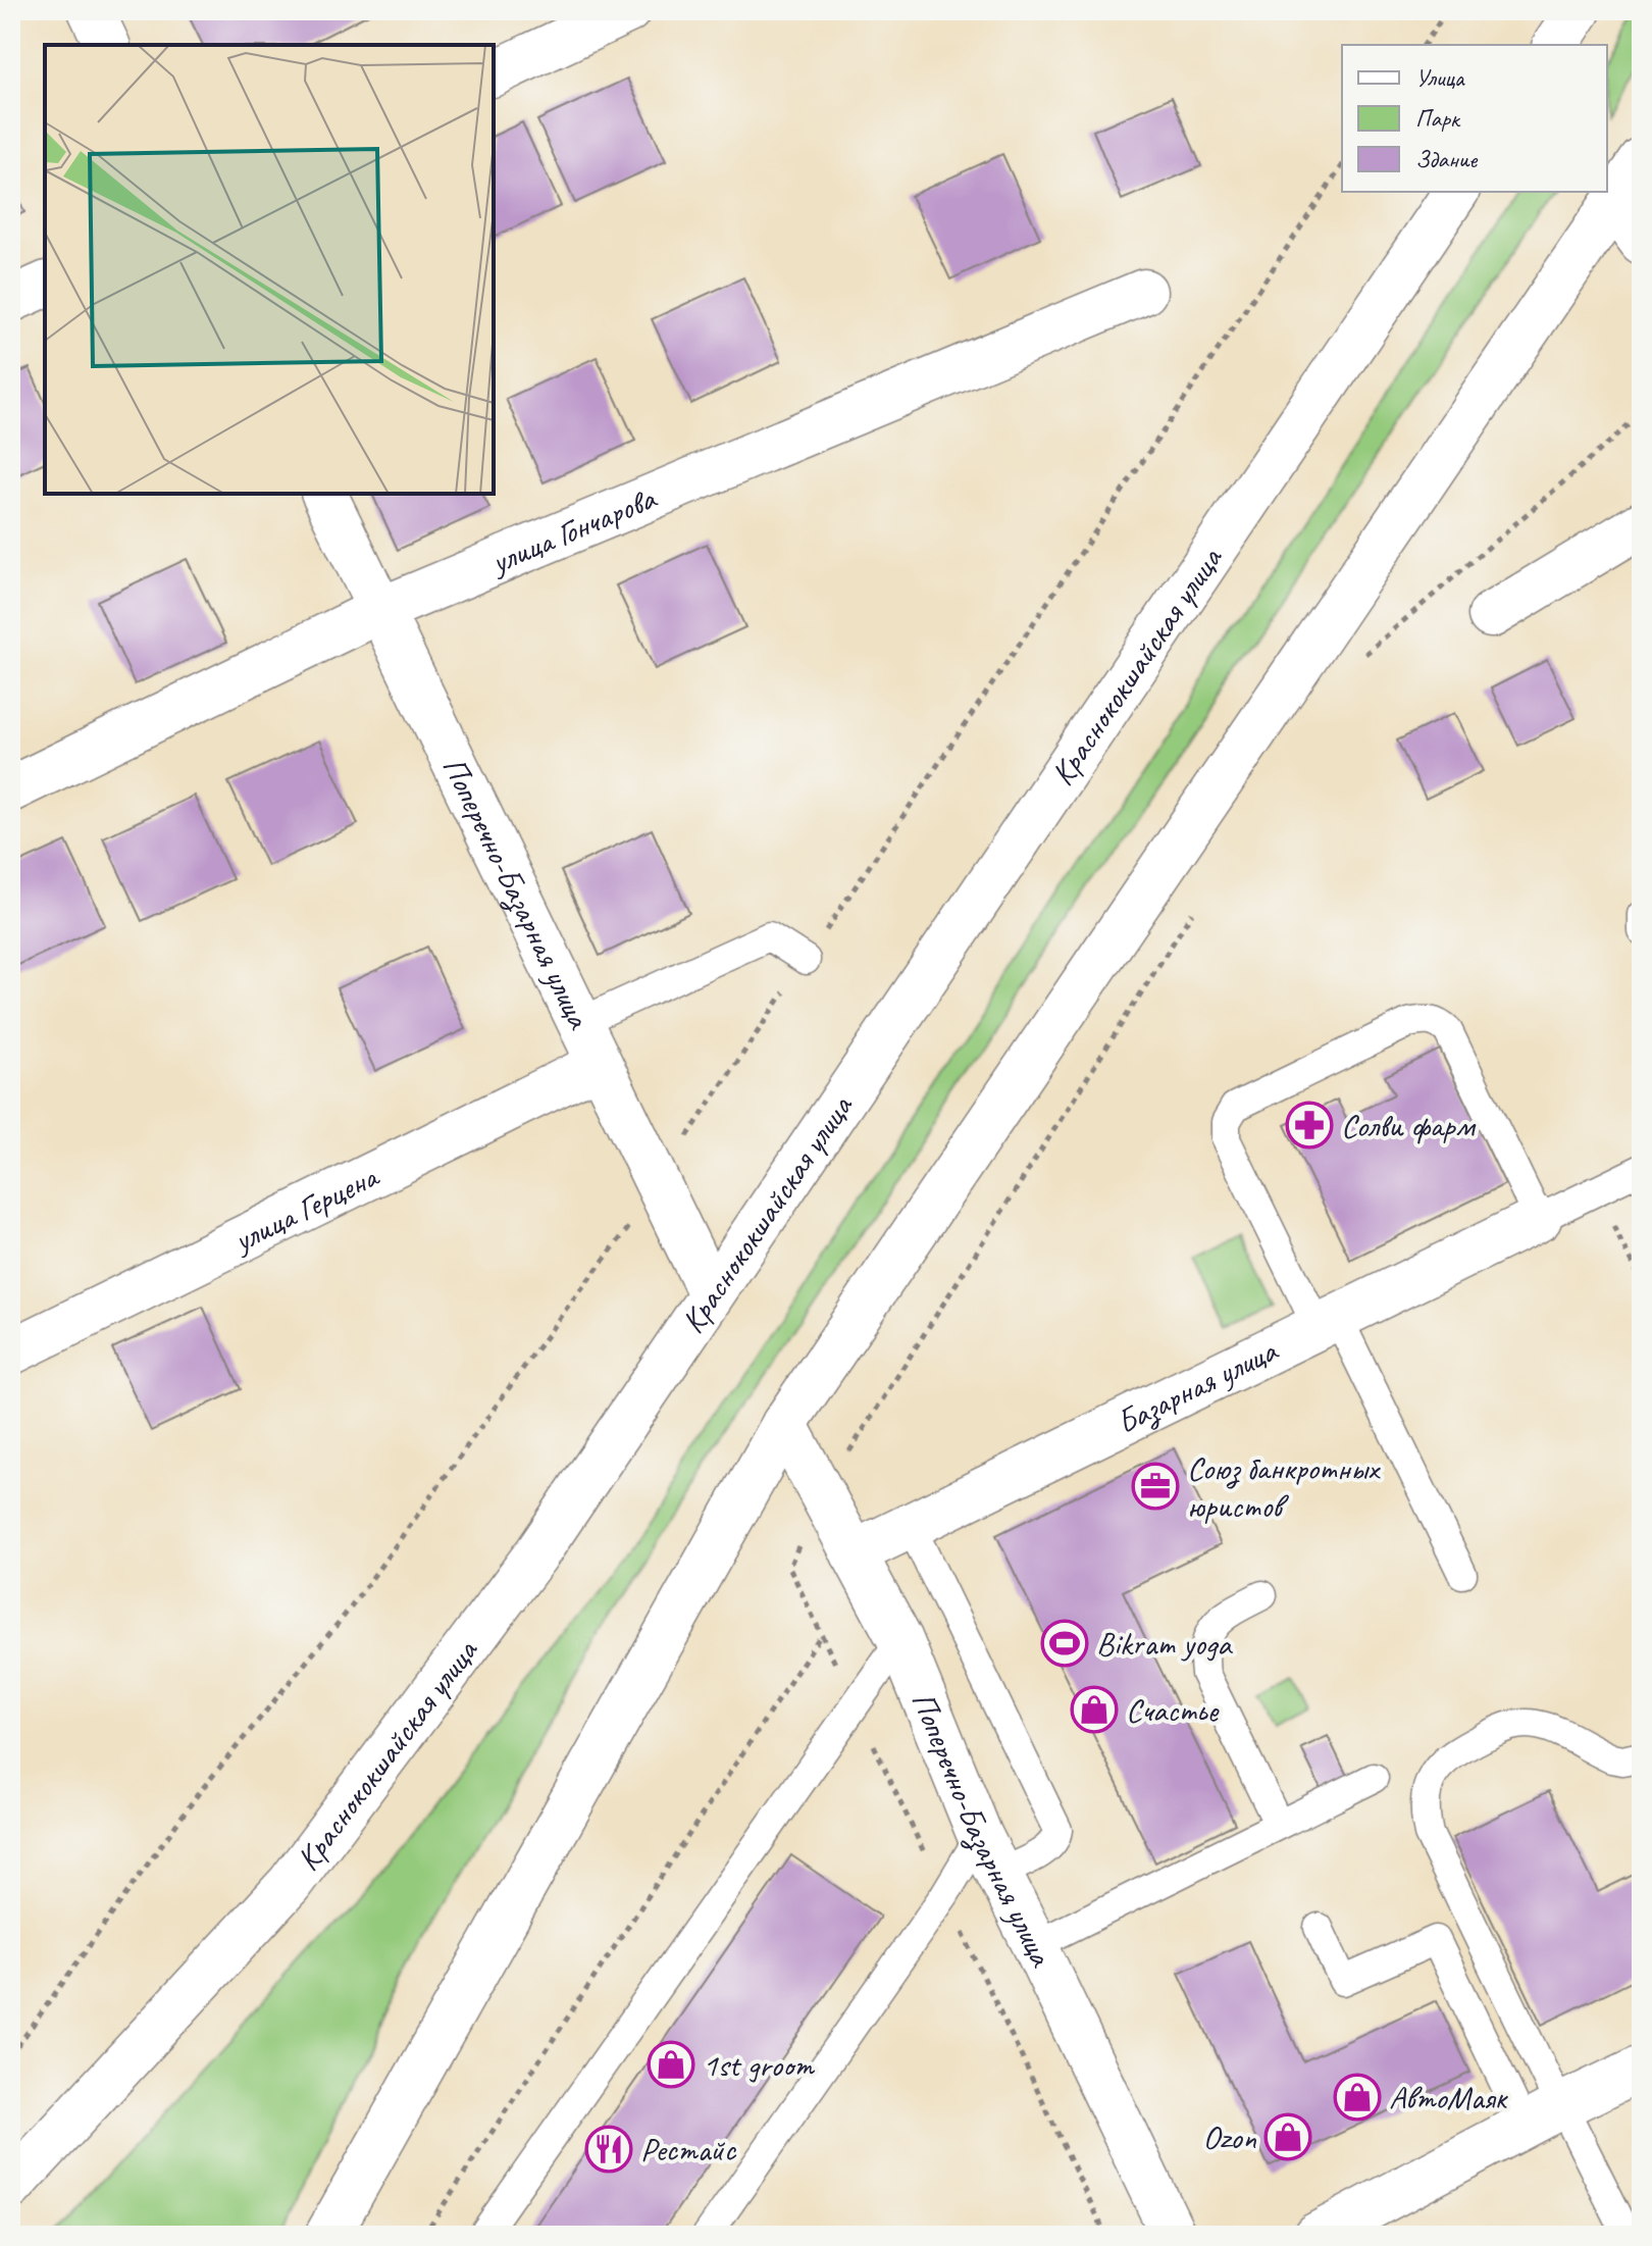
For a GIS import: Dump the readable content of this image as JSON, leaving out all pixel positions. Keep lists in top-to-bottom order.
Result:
{
  "streets": {
    "street": [
      "улица Гончарова",
      "Краснококшайская улица",
      "Поперечно-Базарная улица",
      "улица Герцена",
      "Базарная улица"
    ]
  },
  "crossings": [
    ["улица Гончарова", "Поперечно-Базарная улица"],
    ["Краснококшайская улица", "Поперечно-Базарная улица"],
    ["Поперечно-Базарная улица", "улица Герцена"],
    ["Поперечно-Базарная улица", "Базарная улица"]
  ],
  "places": {
    "pharmacy": ["Солви фарм"],
    "office": ["Союз банкротных юристов"],
    "sports": ["Bikram yoga"],
    "shop": [
      "Счастье",
      "1st groom",
      "АвтоМаяк",
      "Ozon"
    ],
    "restaurant": ["Рестайс"]
  },
  "legend": ["Улица", "Парк", "Здание"]
}
